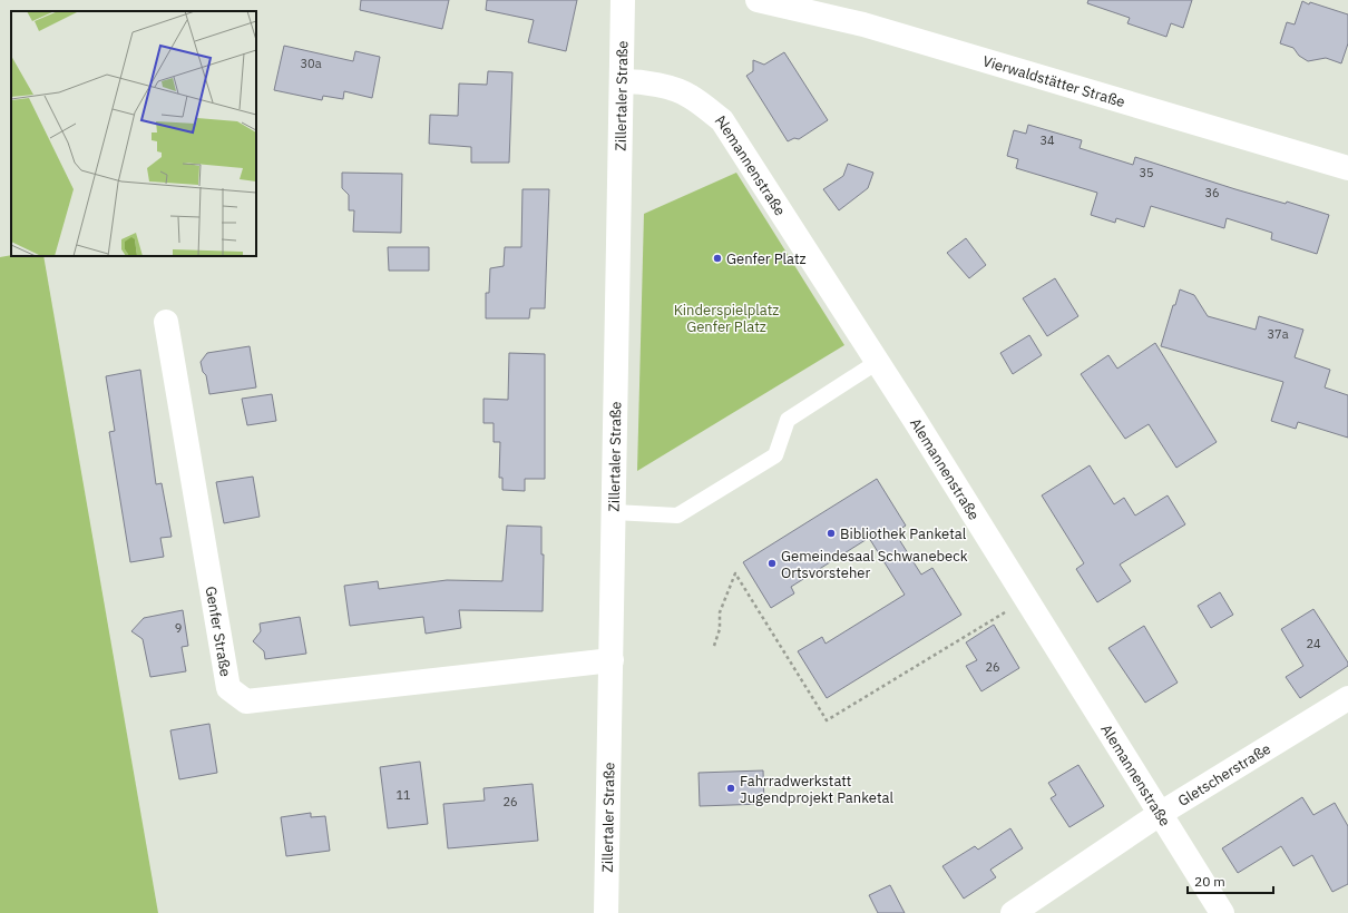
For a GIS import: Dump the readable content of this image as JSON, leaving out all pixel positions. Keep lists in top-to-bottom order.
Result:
{
  "streets": {
    "street": [
      "Vierwaldstätter Straße",
      "Zillertaler Straße",
      "Alemannenstraße",
      "Genfer Straße",
      "Gletscherstraße"
    ]
  },
  "crossings": [
    ["Zillertaler Straße", "Alemannenstraße"],
    ["Zillertaler Straße", "Genfer Straße"],
    ["Alemannenstraße", "Gletscherstraße"]
  ],
  "parks": ["Kinderspielplatz Genfer Platz"],
  "places": [
    "Genfer Platz",
    "Bibliothek Panketal",
    "Gemeindesaal Schwanebeck Ortsvorsteher",
    "Fahrradwerkstatt Jugendprojekt Panketal"
  ],
  "house_numbers": [
    "30a",
    "34",
    "35",
    "36",
    "37a",
    "9",
    "24",
    "26",
    "11",
    "26"
  ],
  "scale_bar": "20 m"
}
